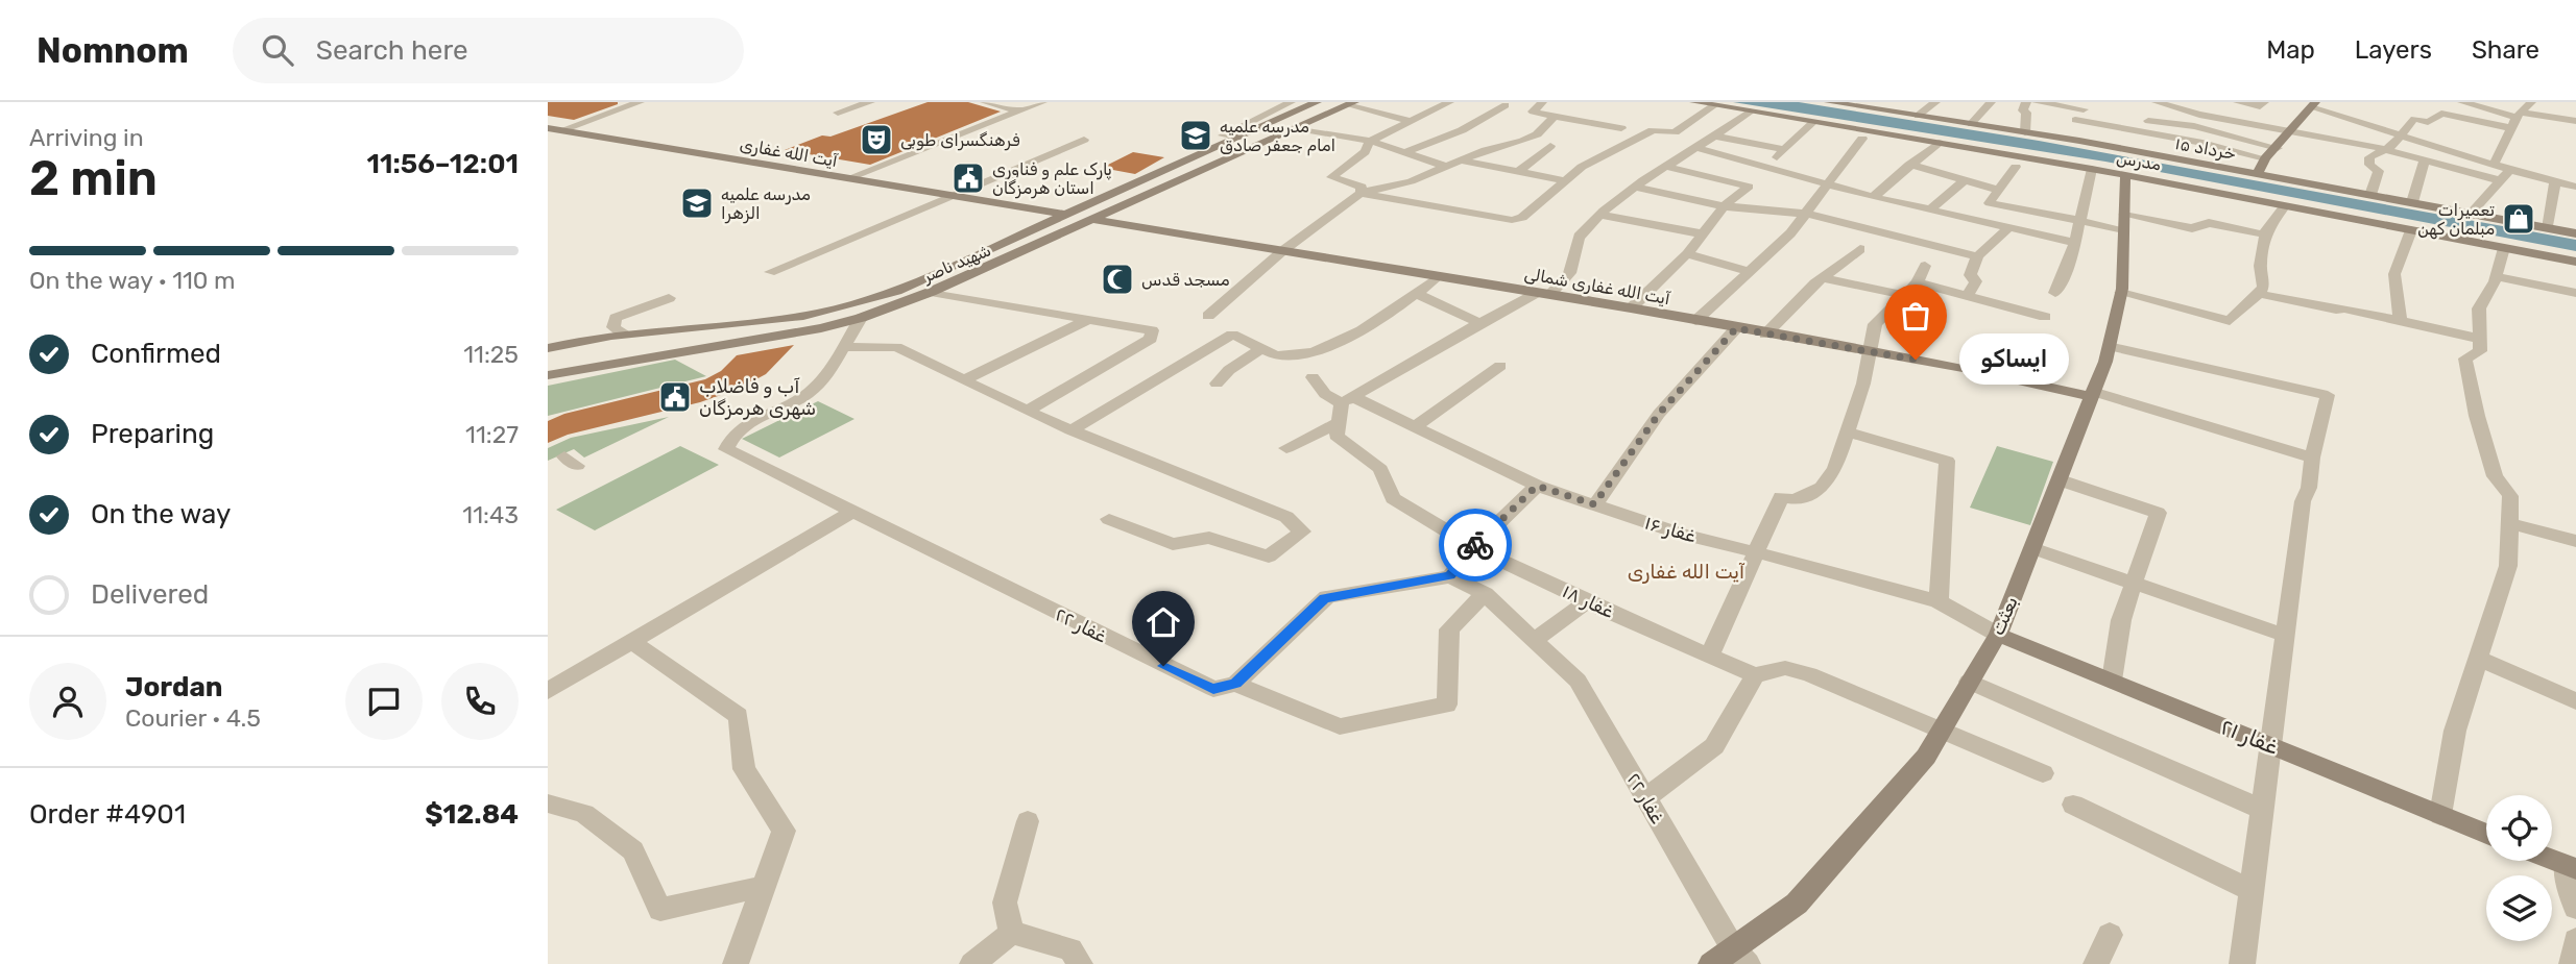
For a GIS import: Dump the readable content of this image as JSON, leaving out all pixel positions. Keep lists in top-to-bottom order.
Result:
{
  "streets": {
    "street": [
      "۱۵ خرداد",
      "آیت الله غفاری",
      "مدرس",
      "شهید ناصر",
      "آیت الله غفاری شمالی",
      "غفار ۱۶",
      "غفار ۱۸",
      "بعثت",
      "غفار ۲۲",
      "غفار ۲۱"
    ]
  },
  "crossings": [
    ["آیت الله غفاری", "شهید ناصر"],
    ["مدرس", "بعثت"],
    ["شهید ناصر", "آیت الله غفاری شمالی"],
    ["شهید ناصر", "غفار ۲۲"],
    ["آیت الله غفاری شمالی", "بعثت"],
    ["غفار ۱۶", "غفار ۱۸"],
    ["غفار ۱۶", "بعثت"],
    ["غفار ۱۶", "غفار ۲۱"],
    ["بعثت", "غفار ۲۲"],
    ["بعثت", "غفار ۲۱"]
  ],
  "districts": ["آیت الله غفاری"],
  "places": {
    "school or university": ["مدرسه علمیه امام جعفر صادق", "مدرسه علمیه الزهرا"],
    "theatre": ["فرهنگسرای طوبی"],
    "public building": ["پارک علم و فناوری استان هرمزگان", "آب و فاضلاب شهری هرمزگان"],
    "shop": ["تعمیرات مبلمان کهن"],
    "mosque": ["مسجد قدس"],
    "other": ["ایساکو"]
  },
  "page": {
    "header": "Nomnom",
    "search": "Search here",
    "nav": ["Map", "Layers", "Share"],
    "heading": ["2 min", "Arriving in", "11:56–12:01"],
    "panel": [
      "Jordan",
      "Courier · 4.5",
      "Order #4901",
      "$12.84"
    ],
    "bar": "On the way · 110 m",
    "list": [
      ["Confirmed", "11:25"],
      ["Preparing", "11:27"],
      ["On the way", "11:43"],
      "Delivered"
    ],
    "bubble": "ایساکو"
  }
}
